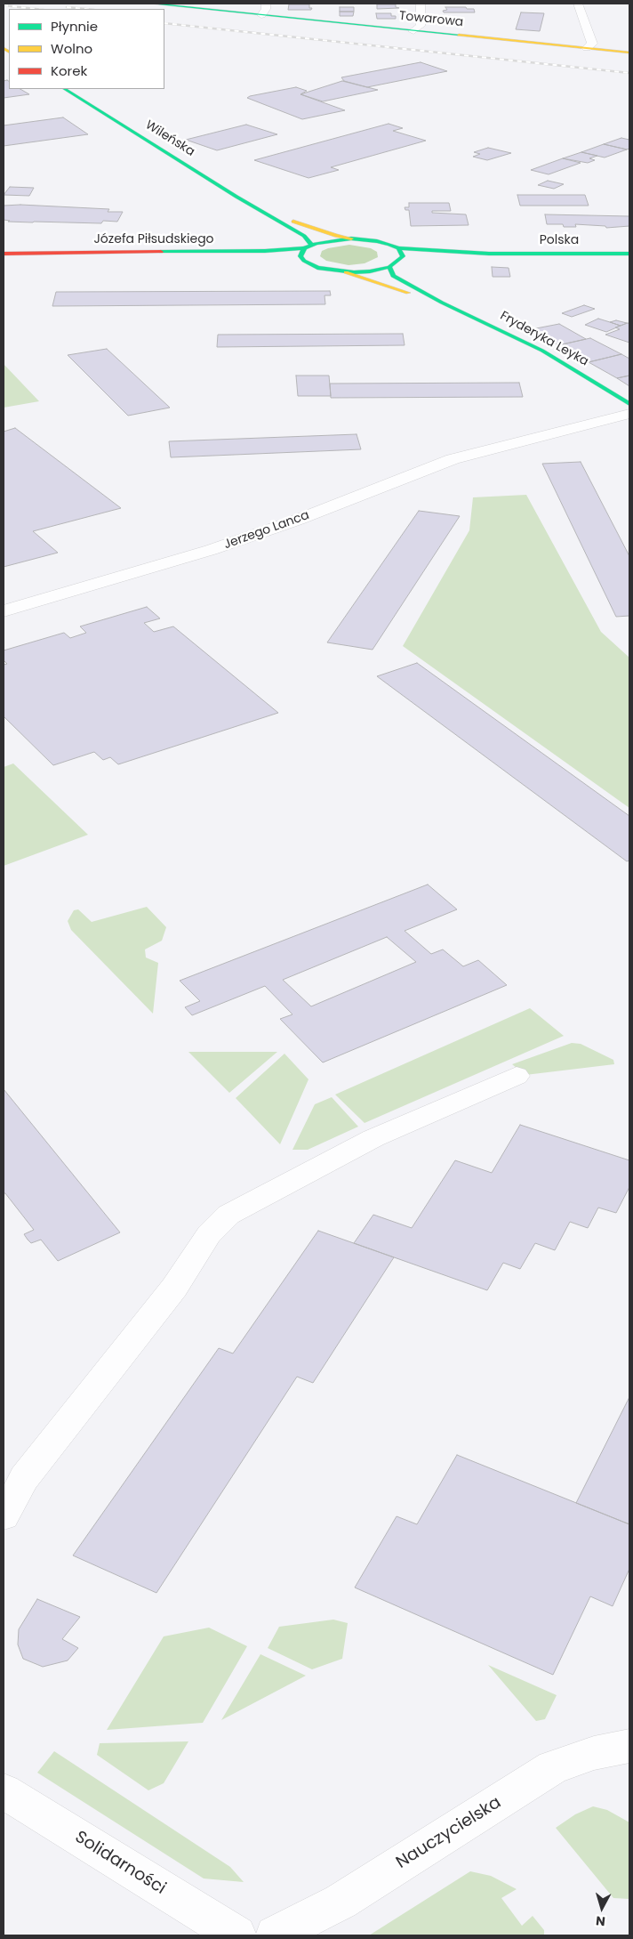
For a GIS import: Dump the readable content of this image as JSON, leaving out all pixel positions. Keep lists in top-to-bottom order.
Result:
{
  "streets": {
    "street": [
      "Towarowa",
      "Wileńska",
      "Józefa Piłsudskiego",
      "Polska",
      "Fryderyka Leyka",
      "Jerzego Lanca",
      "Nauczycielska",
      "Solidarności"
    ]
  },
  "crossings": [
    ["Wileńska", "Józefa Piłsudskiego"],
    ["Wileńska", "Polska"],
    ["Józefa Piłsudskiego", "Polska"]
  ],
  "legend": ["Płynnie", "Wolno", "Korek"],
  "north": "bottom"
}
